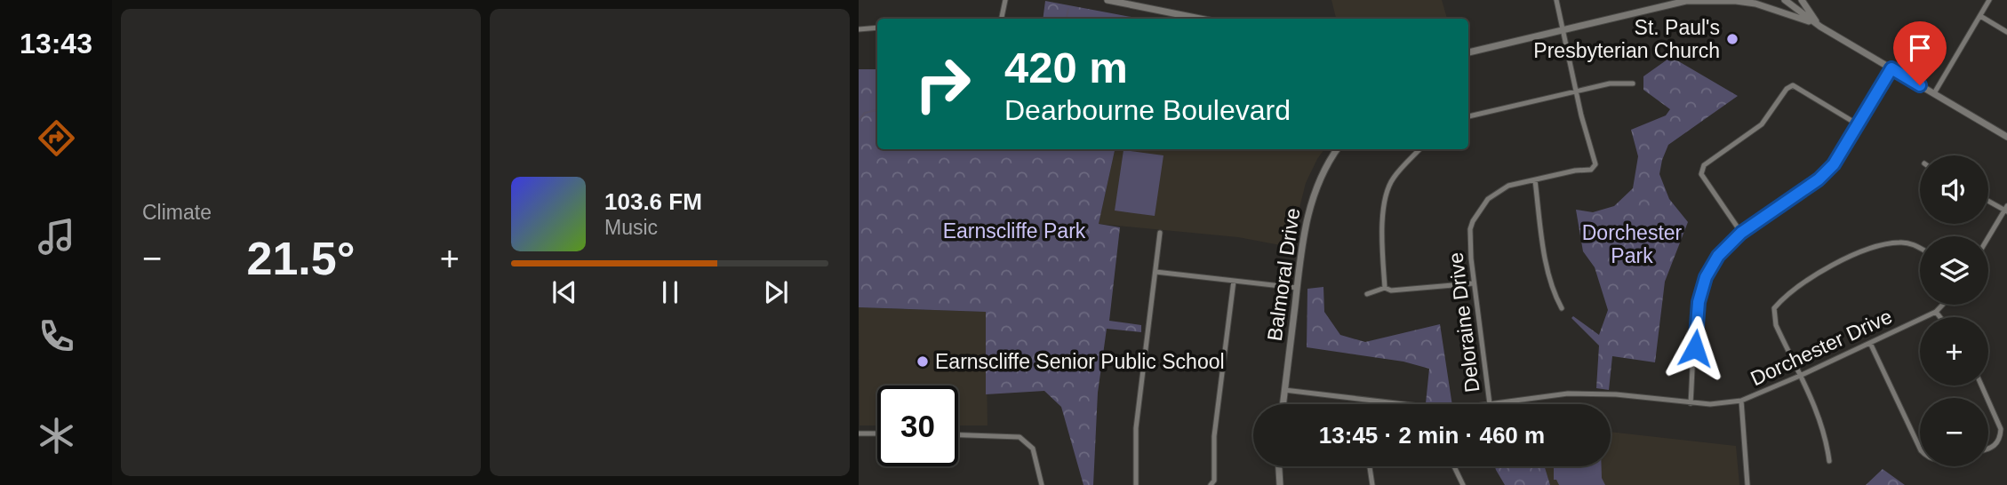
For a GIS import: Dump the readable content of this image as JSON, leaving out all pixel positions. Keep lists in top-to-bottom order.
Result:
{
  "streets": {
    "street": ["Balmoral Drive", "Deloraine Drive", "Dorchester Drive"]
  },
  "crossings": [
    ["Balmoral Drive", "Dorchester Drive"],
    ["Deloraine Drive", "Dorchester Drive"]
  ],
  "parks": ["Earnscliffe Park", "Dorchester Park"],
  "places": ["St. Paul's Presbyterian Church", "Earnscliffe Senior Public School"],
  "page": {
    "tabs": "13:43",
    "tile": "Climate",
    "turn": ["420 m", "Dearbourne Boulevard"],
    "map_buttons": ["+", "−"],
    "song": ["103.6 FM", "Music"],
    "heat": ["−", "21.5°", "+"],
    "limit": "30",
    "trip": "13:45 · 2 min · 460 m"
  }
}
